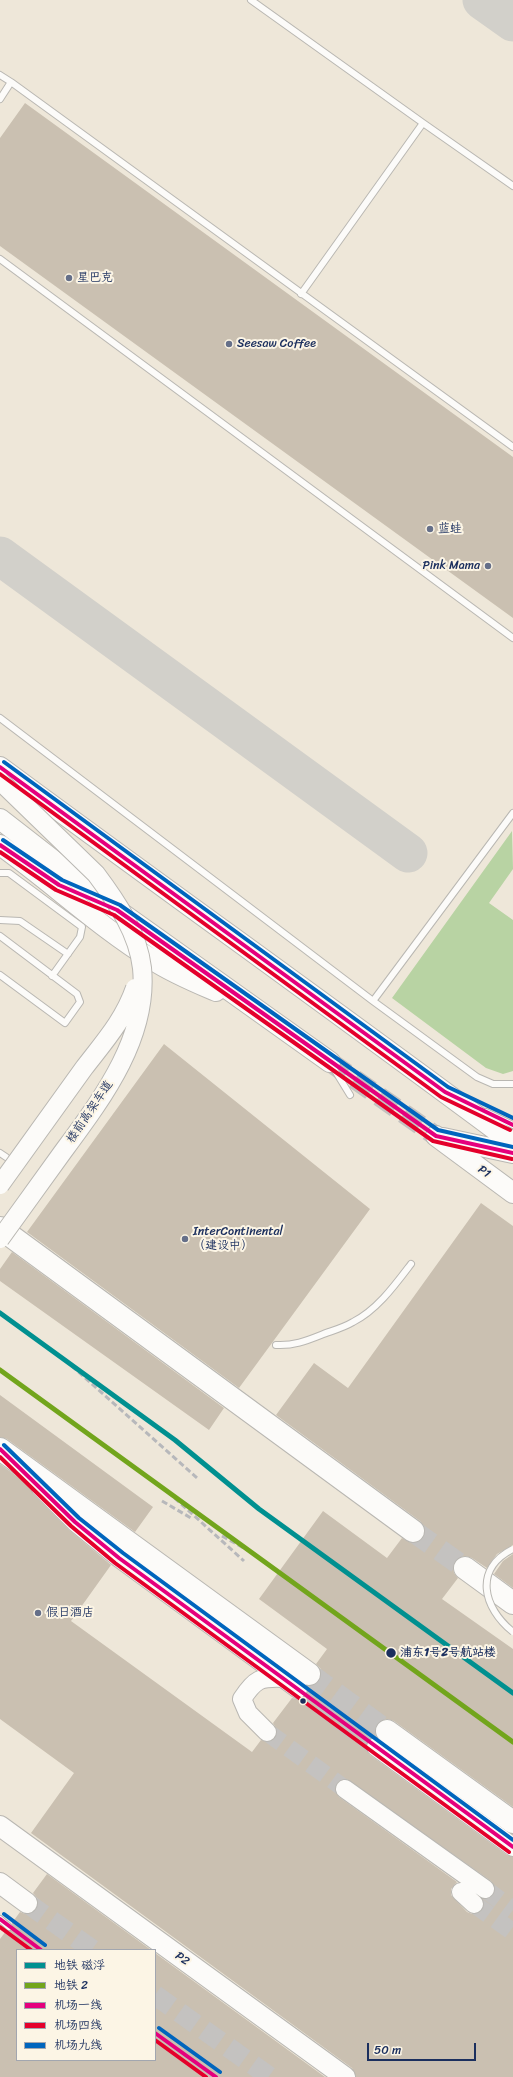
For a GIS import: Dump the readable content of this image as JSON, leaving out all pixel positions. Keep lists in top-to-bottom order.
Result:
{
  "streets": {
    "main road": ["P1", "P2"],
    "street": ["楼前高架车道"]
  },
  "places": [
    "星巴克",
    "Seesaw Coffee",
    "蓝蛙",
    "Pink Mama",
    "InterContinental （建设中）",
    "假日酒店",
    "浦东1号2号航站楼"
  ],
  "lines": [
    "transit line 机场九线",
    "transit line 机场一线",
    "transit line 机场四线",
    "metro line 磁浮",
    "metro line 2"
  ],
  "legend": [
    "地铁 磁浮",
    "地铁 2",
    "机场一线",
    "机场四线",
    "机场九线"
  ],
  "scale_bar": "50 m"
}
